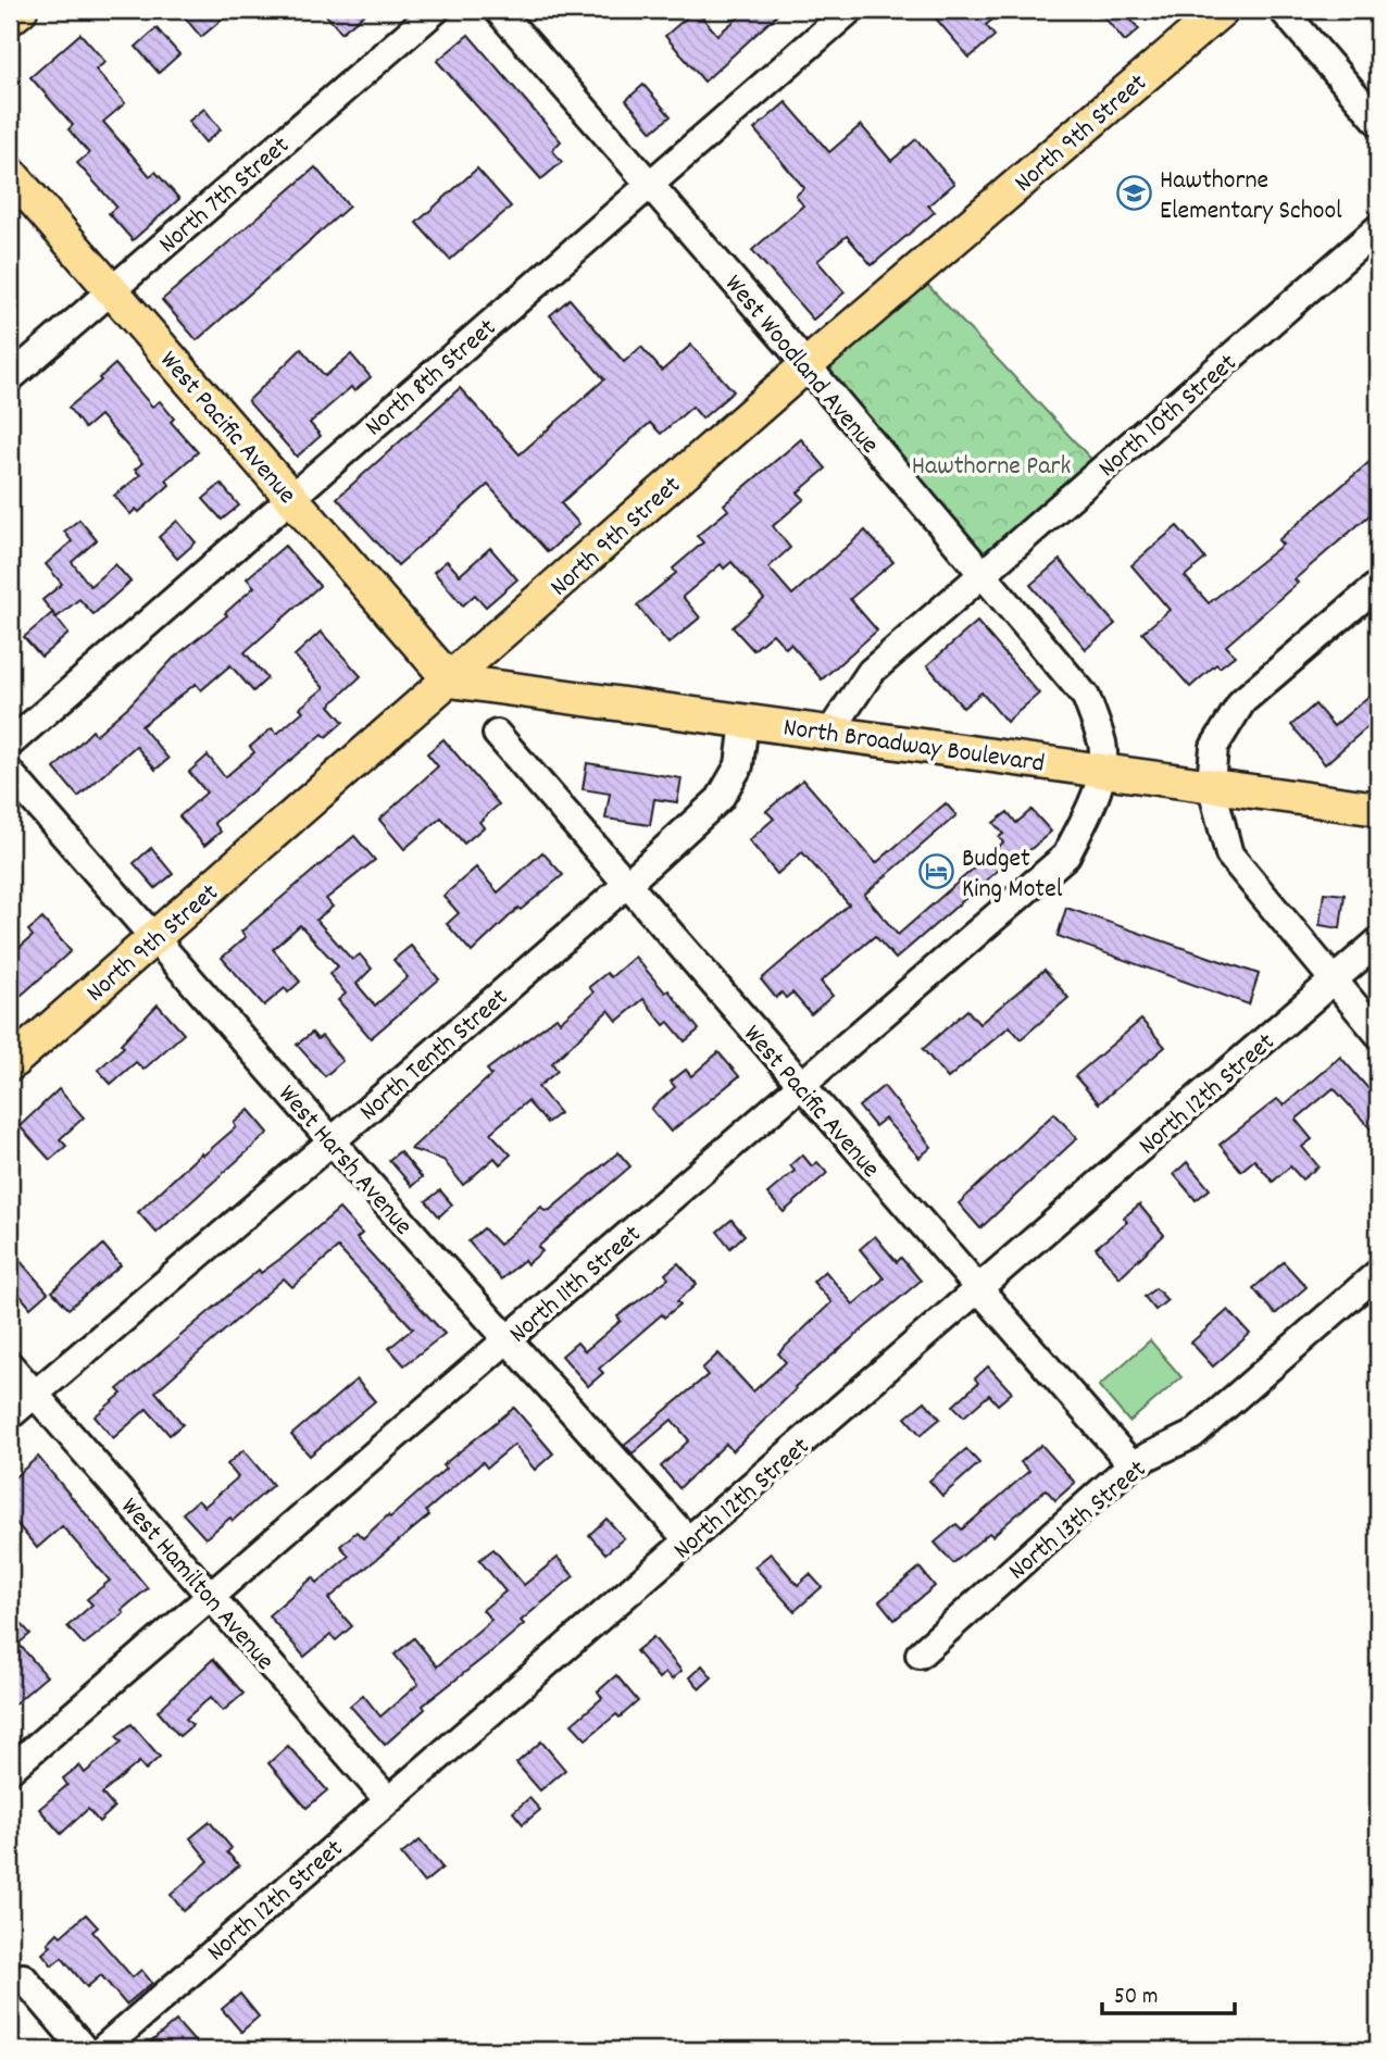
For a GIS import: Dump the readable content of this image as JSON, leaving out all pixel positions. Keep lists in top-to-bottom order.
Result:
{
  "streets": {
    "main road": ["North 9th Street", "West Pacific Avenue", "North Broadway Boulevard"],
    "street": [
      "North 7th Street",
      "West Woodland Avenue",
      "North 8th Street",
      "North 10th Street",
      "North Tenth Street",
      "North 12th Street",
      "West Harsh Avenue",
      "North 11th Street",
      "North 13th Street",
      "West Hamilton Avenue"
    ]
  },
  "crossings": [
    ["North 9th Street", "West Woodland Avenue"],
    ["North 9th Street", "West Pacific Avenue"],
    ["North 9th Street", "North Broadway Boulevard"],
    ["North 9th Street", "West Harsh Avenue"],
    ["North 7th Street", "West Pacific Avenue"],
    ["West Woodland Avenue", "North 8th Street"],
    ["West Woodland Avenue", "North 10th Street"],
    ["West Woodland Avenue", "North Broadway Boulevard"],
    ["West Woodland Avenue", "North 11th Street"],
    ["North 8th Street", "West Pacific Avenue"],
    ["North 10th Street", "North Broadway Boulevard"],
    ["West Pacific Avenue", "North Broadway Boulevard"],
    ["West Pacific Avenue", "North Tenth Street"],
    ["West Pacific Avenue", "North 12th Street"],
    ["West Pacific Avenue", "North 11th Street"],
    ["West Pacific Avenue", "North 13th Street"],
    ["North Broadway Boulevard", "North Tenth Street"],
    ["North Broadway Boulevard", "North 11th Street"],
    ["North Tenth Street", "West Harsh Avenue"],
    ["North Tenth Street", "West Hamilton Avenue"],
    ["North 12th Street", "West Harsh Avenue"],
    ["North 12th Street", "West Hamilton Avenue"],
    ["West Harsh Avenue", "North 11th Street"],
    ["North 11th Street", "West Hamilton Avenue"]
  ],
  "parks": ["Hawthorne Park"],
  "places": {
    "school or university": ["Hawthorne Elementary School"],
    "hotel": ["Budget King Motel"]
  },
  "scale_bar": "50 m"
}
